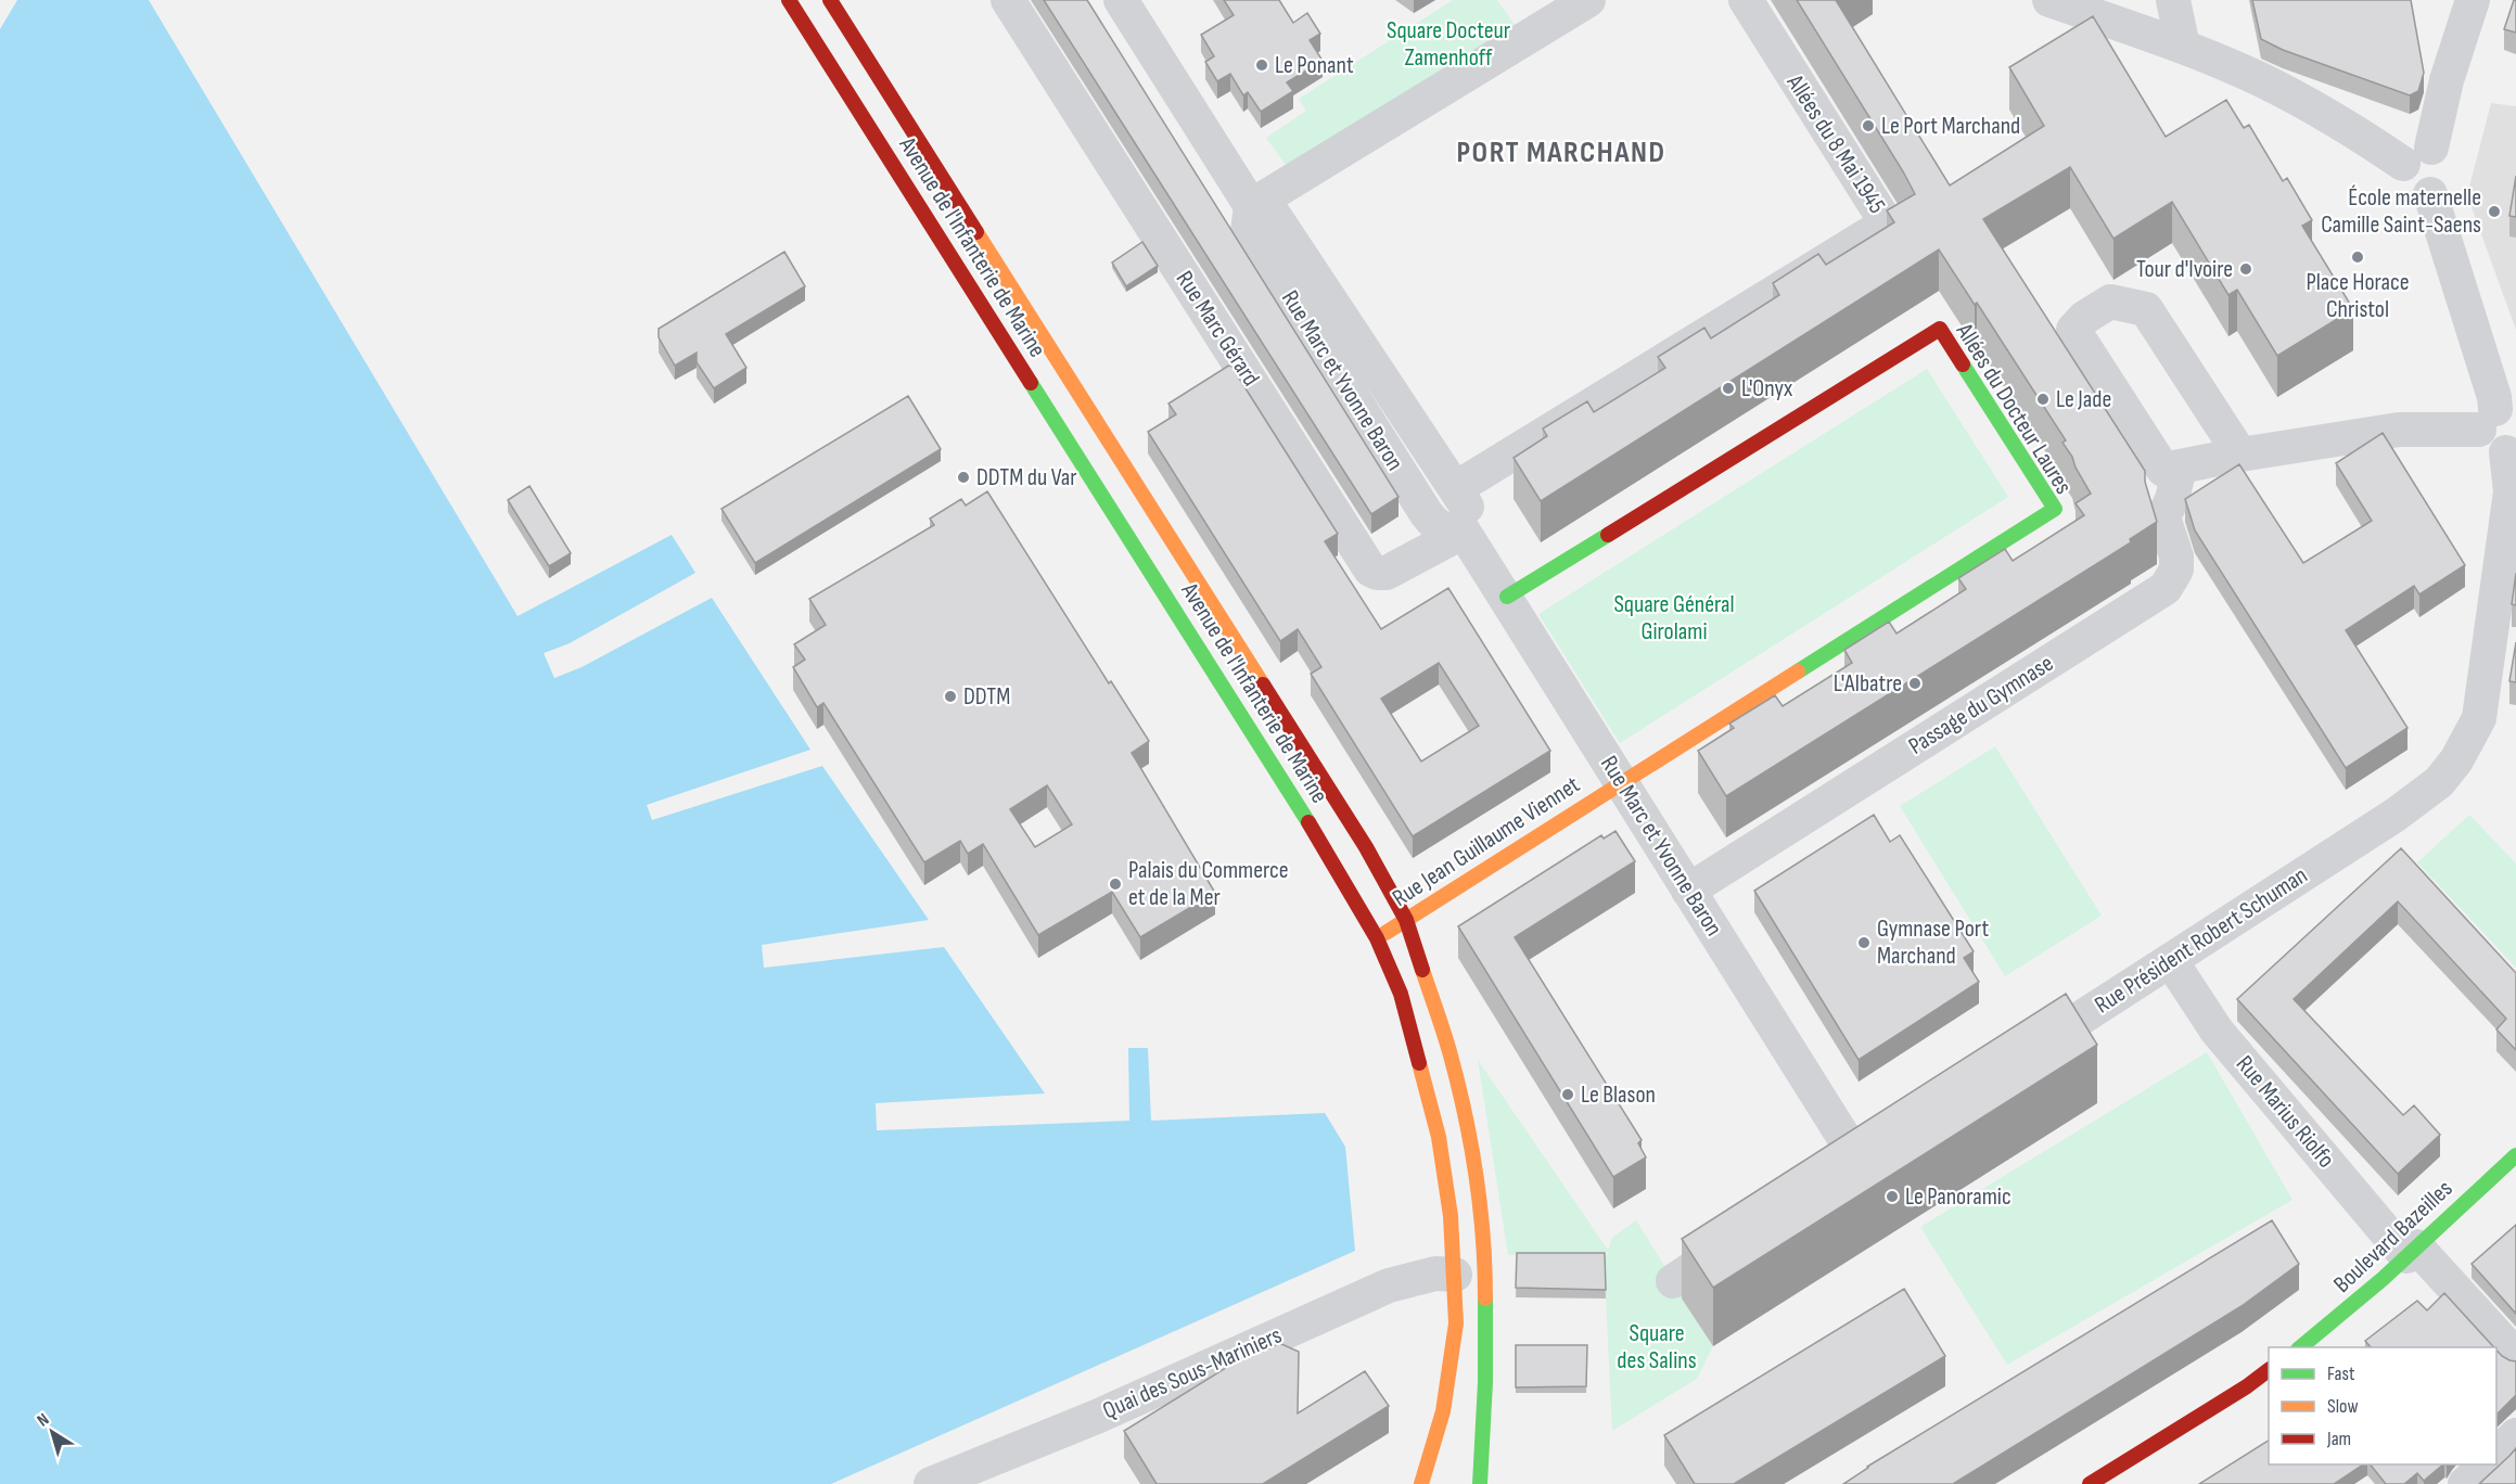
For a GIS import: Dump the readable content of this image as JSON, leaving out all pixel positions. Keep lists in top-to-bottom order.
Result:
{
  "streets": {
    "main road": [
      "Avenue de l'Infanterie de Marine",
      "Allées du Docteur Laures",
      "Rue Jean Guillaume Viennet",
      "Boulevard Bazeilles"
    ],
    "street": [
      "Allées du 8 Mai 1945",
      "Rue Marc Gérard",
      "Rue Marc et Yvonne Baron",
      "Passage du Gymnase",
      "Rue Président Robert Schuman",
      "Rue Marius Riolfo",
      "Quai des Sous-Mariniers"
    ]
  },
  "crossings": [
    ["Allées du 8 Mai 1945", "Rue Marc et Yvonne Baron"],
    ["Avenue de l'Infanterie de Marine", "Rue Jean Guillaume Viennet"],
    ["Avenue de l'Infanterie de Marine", "Quai des Sous-Mariniers"],
    ["Rue Marc Gérard", "Rue Marc et Yvonne Baron"],
    ["Rue Marc et Yvonne Baron", "Allées du Docteur Laures"],
    ["Rue Marc et Yvonne Baron", "Passage du Gymnase"],
    ["Rue Marc et Yvonne Baron", "Rue Jean Guillaume Viennet"],
    ["Allées du Docteur Laures", "Rue Jean Guillaume Viennet"],
    ["Rue Président Robert Schuman", "Rue Marius Riolfo"],
    ["Rue Marius Riolfo", "Boulevard Bazeilles"]
  ],
  "districts": ["PORT MARCHAND"],
  "parks": ["Square Docteur Zamenhoff", "Square Général Girolami", "Square des Salins"],
  "places": [
    "Le Ponant",
    "Le Port Marchand",
    "École maternelle Camille Saint-Saens",
    "Place Horace Christol",
    "Tour d'Ivoire",
    "L'Onyx",
    "Le Jade",
    "DDTM du Var",
    "L'Albatre",
    "DDTM",
    "Palais du Commerce et de la Mer",
    "Gymnase Port Marchand",
    "Le Blason",
    "Le Panoramic"
  ],
  "legend": ["Fast", "Slow", "Jam"],
  "north": "top left"
}
